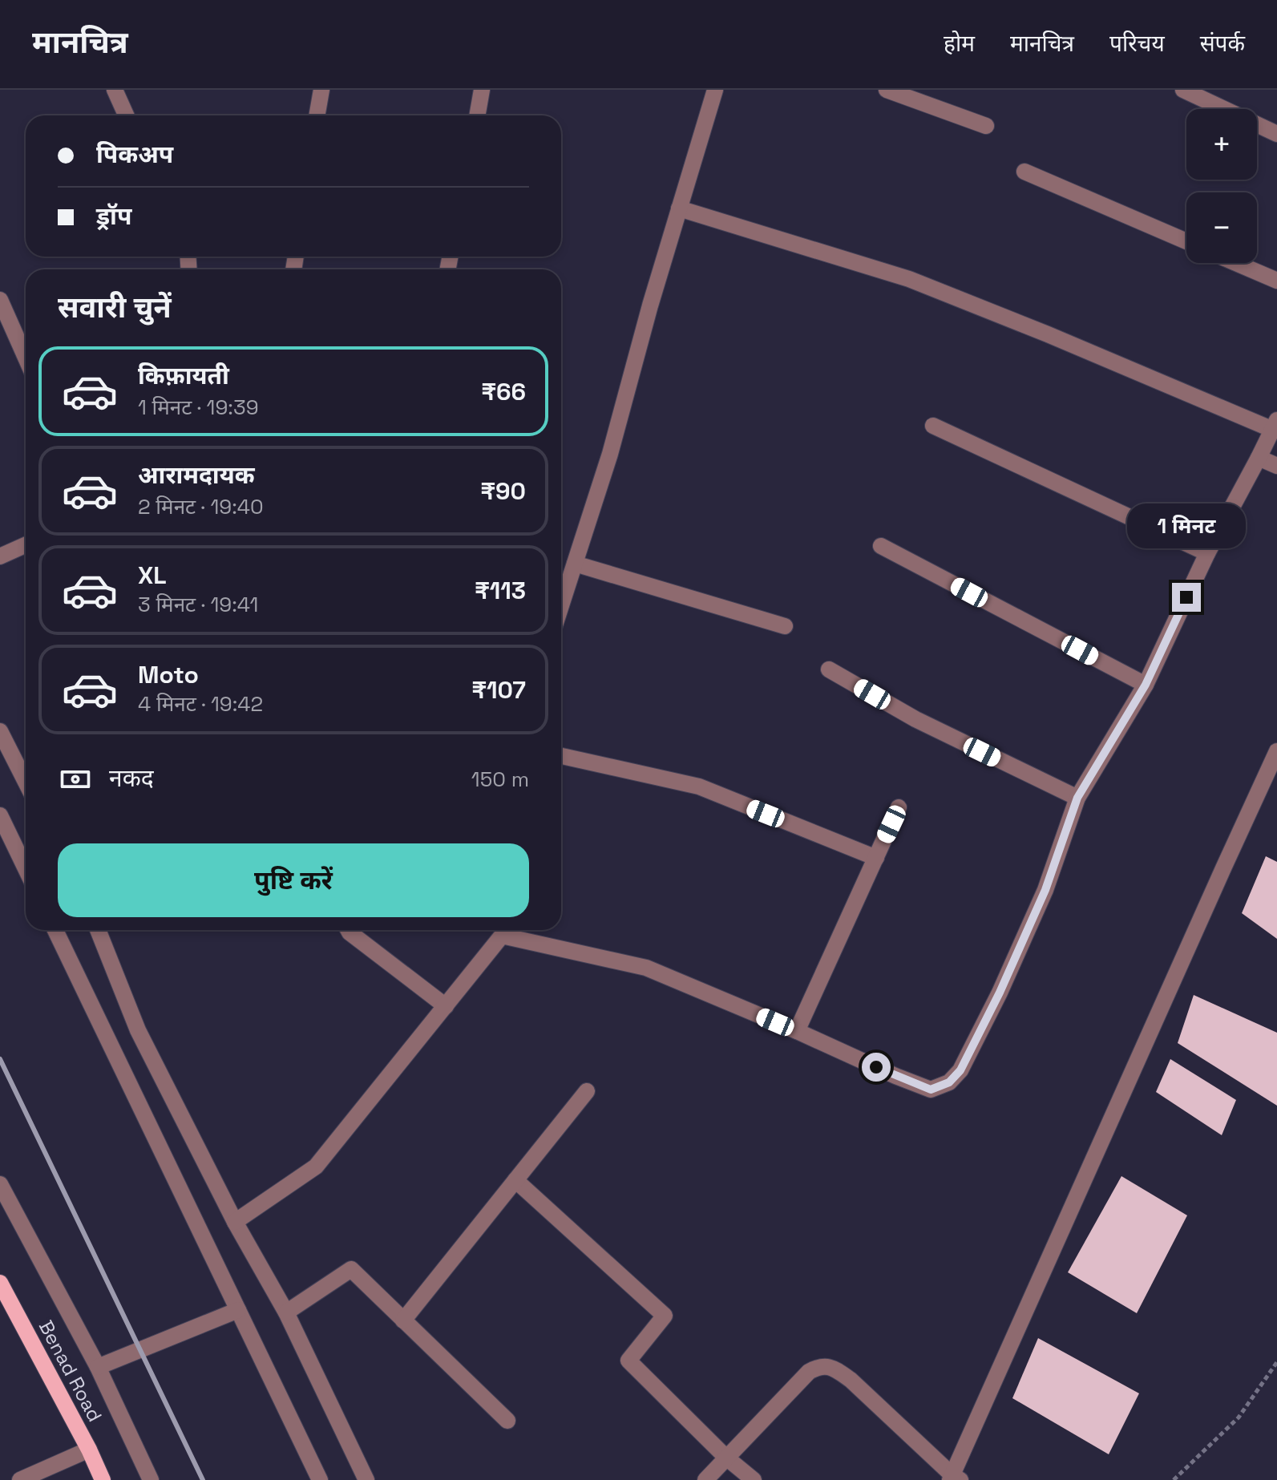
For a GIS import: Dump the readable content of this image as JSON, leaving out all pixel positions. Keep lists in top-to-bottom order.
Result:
{
  "streets": {
    "main road": ["Benad Road"]
  },
  "page": {
    "header": "मानचित्र",
    "nav": [
      "होम",
      "मानचित्र",
      "परिचय",
      "संपर्क"
    ],
    "map_buttons": ["+", "−"],
    "banner": ["पिकअप", "ड्रॉप"],
    "heading": "सवारी चुनें",
    "list": [
      {
        "name": "किफ़ायती",
        "note": "1 मिनट · 19:39",
        "value": "₹66"
      },
      {
        "name": "आरामदायक",
        "note": "2 मिनट · 19:40",
        "value": "₹90"
      },
      {
        "name": "XL",
        "note": "3 मिनट · 19:41",
        "value": "₹113"
      },
      {
        "name": "Moto",
        "note": "4 मिनट · 19:42",
        "value": "₹107"
      }
    ],
    "bubble": "1 मिनट",
    "pay": ["नकद", "150 m"],
    "buttons": "पुष्टि करें"
  }
}
